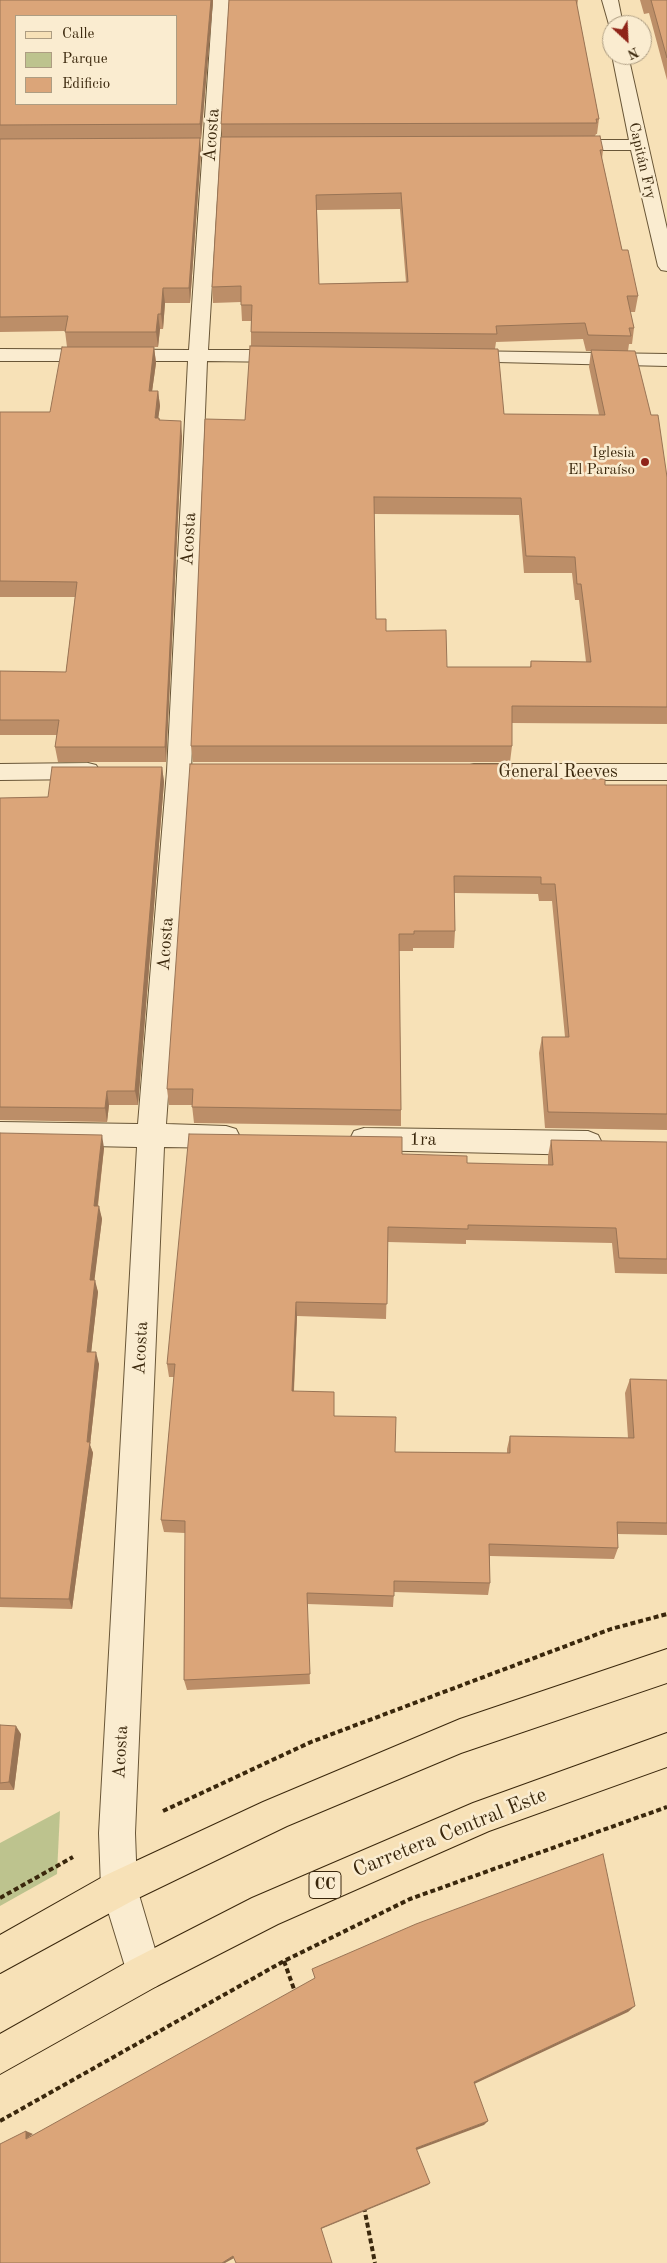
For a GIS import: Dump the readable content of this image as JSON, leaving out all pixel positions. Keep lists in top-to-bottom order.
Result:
{
  "streets": {
    "main road": ["Carretera Central Este", "CC"],
    "street": [
      "Acosta",
      "Capitán Fry",
      "General Reeves",
      "1ra"
    ]
  },
  "crossings": [
    ["Acosta", "Carretera Central Este"]
  ],
  "places": ["Iglesia El Paraíso"],
  "legend": ["Calle", "Parque", "Edificio"],
  "north": "bottom right"
}
